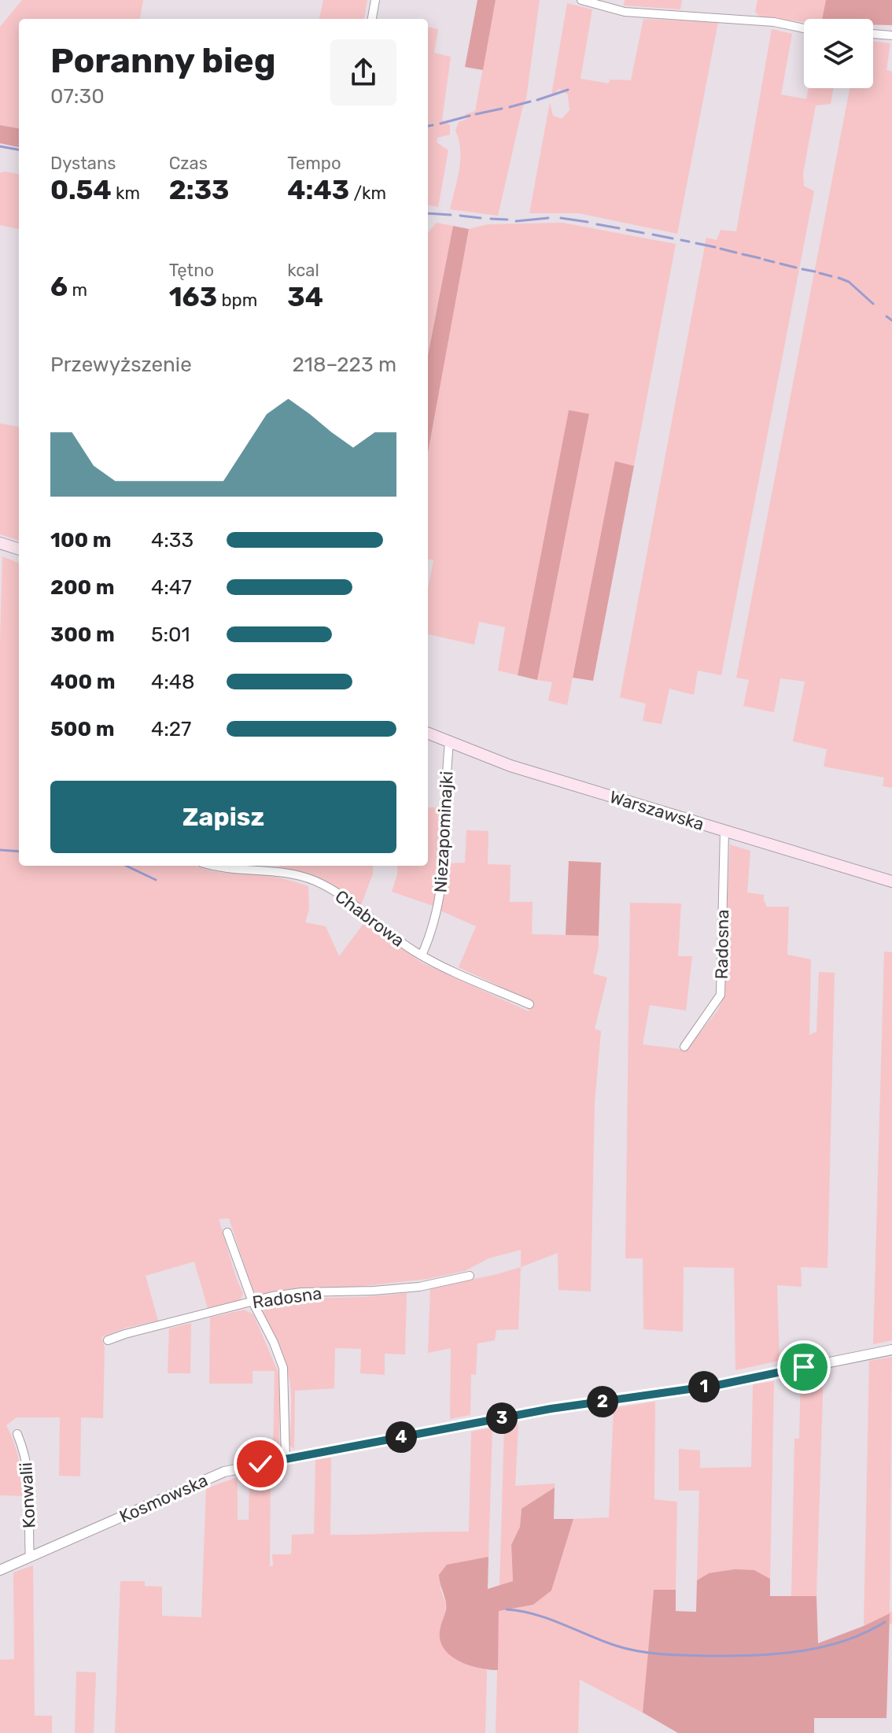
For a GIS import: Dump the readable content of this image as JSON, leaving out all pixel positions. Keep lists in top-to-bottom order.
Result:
{
  "streets": {
    "main road": ["Warszawska"],
    "street": [
      "Niezapominajki",
      "Chabrowa",
      "Radosna",
      "Konwalii",
      "Kosmowska"
    ]
  },
  "crossings": [
    ["Warszawska", "Niezapominajki"],
    ["Warszawska", "Radosna"],
    ["Niezapominajki", "Chabrowa"],
    ["Konwalii", "Kosmowska"]
  ],
  "page": {
    "heading": ["Poranny bieg", "07:30"],
    "stats": [
      ["Dystans", "0.54 km"],
      ["Czas", "2:33"],
      ["Tempo", "4:43 /km"],
      ["6 m"],
      ["Tętno", "163 bpm"],
      ["kcal", "34"]
    ],
    "chart": ["Przewyższenie", "218–223 m"],
    "list": [
      {
        "name": "100 m",
        "note": "4:33"
      },
      {
        "name": "200 m",
        "note": "4:47"
      },
      {
        "name": "300 m",
        "note": "5:01"
      },
      {
        "name": "400 m",
        "note": "4:48"
      },
      {
        "name": "500 m",
        "note": "4:27"
      }
    ],
    "buttons": "Zapisz",
    "pins": [
      "1",
      "2",
      "3",
      "4"
    ]
  }
}
